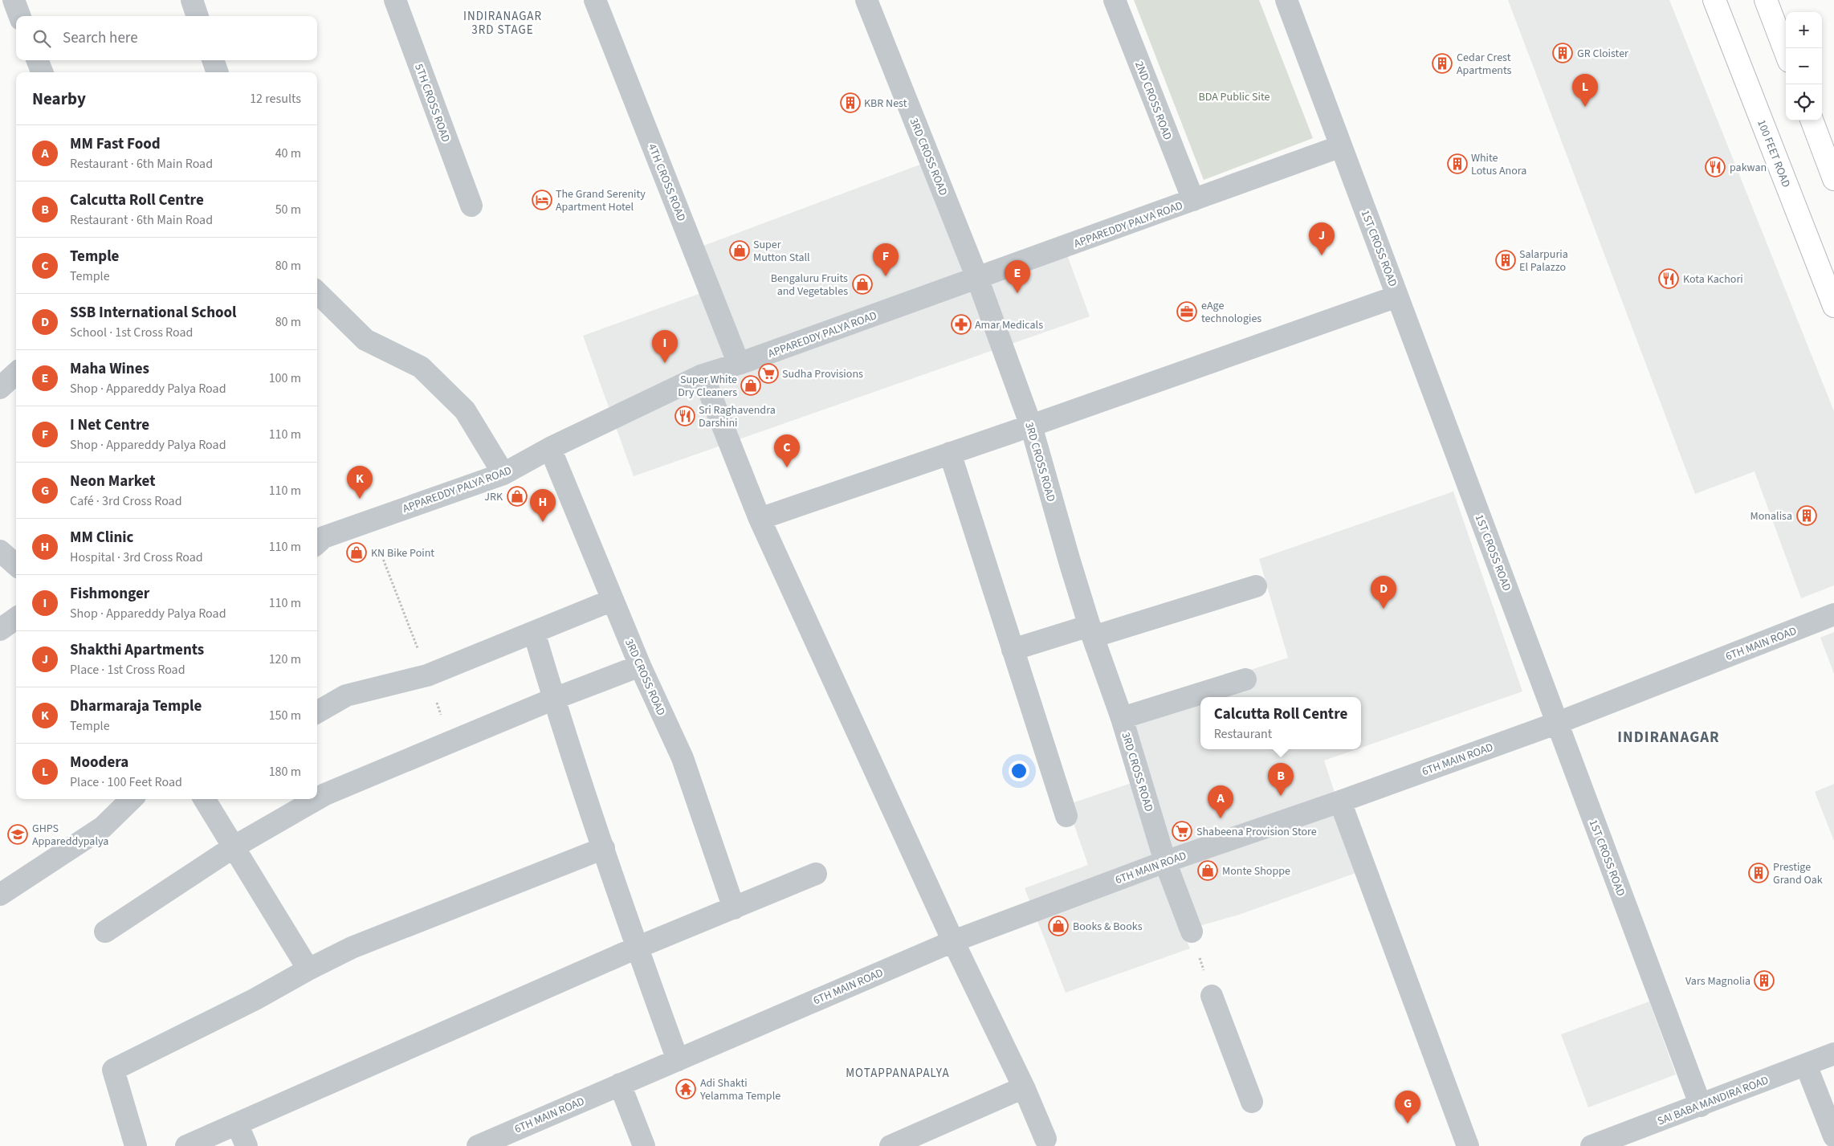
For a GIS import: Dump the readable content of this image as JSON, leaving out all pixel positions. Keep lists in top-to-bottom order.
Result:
{
  "streets": {
    "main road": ["100 FEET ROAD"],
    "street": [
      "2ND CROSS ROAD",
      "5TH CROSS ROAD",
      "3RD CROSS ROAD",
      "4TH CROSS ROAD",
      "APPAREDDY PALYA ROAD",
      "1ST CROSS ROAD",
      "6TH MAIN ROAD",
      "SAI BABA MANDIRA ROAD"
    ]
  },
  "crossings": [
    ["2ND CROSS ROAD", "APPAREDDY PALYA ROAD"],
    ["3RD CROSS ROAD", "APPAREDDY PALYA ROAD"],
    ["3RD CROSS ROAD", "6TH MAIN ROAD"],
    ["4TH CROSS ROAD", "APPAREDDY PALYA ROAD"],
    ["APPAREDDY PALYA ROAD", "1ST CROSS ROAD"],
    ["1ST CROSS ROAD", "6TH MAIN ROAD"],
    ["1ST CROSS ROAD", "SAI BABA MANDIRA ROAD"]
  ],
  "districts": ["INDIRANAGAR 3RD STAGE", "INDIRANAGAR", "MOTAPPANAPALYA"],
  "parks": ["BDA Public Site"],
  "places": {
    "building": [
      "GR Cloister",
      "Cedar Crest Apartments",
      "KBR Nest",
      "White Lotus Anora",
      "Salarpuria El Palazzo",
      "Monalisa",
      "Prestige Grand Oak",
      "Vars Magnolia"
    ],
    "restaurant": ["pakwan", "Kota Kachori", "Sri Raghavendra Darshini"],
    "hotel": ["The Grand Serenity Apartment Hotel"],
    "shop": [
      "Super Mutton Stall",
      "Bengaluru Fruits and Vegetables",
      "Super White Dry Cleaners",
      "JRK",
      "KN Bike Point",
      "Monte Shoppe",
      "Books & Books"
    ],
    "office": ["eAge technologies"],
    "pharmacy": ["Amar Medicals"],
    "supermarket": ["Sudha Provisions", "Shabeena Provision Store"],
    "school or university": ["GHPS Appareddypalya"],
    "temple": ["Adi Shakti Yelamma Temple"]
  },
  "page": {
    "map_buttons": ["+", "−"],
    "search": "Search here",
    "heading": ["Nearby", "12 results"],
    "pins": [
      "L",
      "J",
      "F",
      "E",
      "I",
      "C",
      "K",
      "H",
      "D",
      "B",
      "A",
      "G"
    ],
    "list": [
      {
        "mark": "A",
        "name": "MM Fast Food",
        "note": "Restaurant · 6th Main Road",
        "value": "40 m"
      },
      {
        "mark": "B",
        "name": "Calcutta Roll Centre",
        "note": "Restaurant · 6th Main Road",
        "value": "50 m"
      },
      {
        "mark": "C",
        "name": "Temple",
        "note": "Temple",
        "value": "80 m"
      },
      {
        "mark": "D",
        "name": "SSB International School",
        "note": "School · 1st Cross Road",
        "value": "80 m"
      },
      {
        "mark": "E",
        "name": "Maha Wines",
        "note": "Shop · Appareddy Palya Road",
        "value": "100 m"
      },
      {
        "mark": "F",
        "name": "I Net Centre",
        "note": "Shop · Appareddy Palya Road",
        "value": "110 m"
      },
      {
        "mark": "G",
        "name": "Neon Market",
        "note": "Café · 3rd Cross Road",
        "value": "110 m"
      },
      {
        "mark": "H",
        "name": "MM Clinic",
        "note": "Hospital · 3rd Cross Road",
        "value": "110 m"
      },
      {
        "mark": "I",
        "name": "Fishmonger",
        "note": "Shop · Appareddy Palya Road",
        "value": "110 m"
      },
      {
        "mark": "J",
        "name": "Shakthi Apartments",
        "note": "Place · 1st Cross Road",
        "value": "120 m"
      },
      {
        "mark": "K",
        "name": "Dharmaraja Temple",
        "note": "Temple",
        "value": "150 m"
      },
      {
        "mark": "L",
        "name": "Moodera",
        "note": "Place · 100 Feet Road",
        "value": "180 m"
      }
    ],
    "popup": ["Calcutta Roll Centre", "Restaurant"]
  }
}
